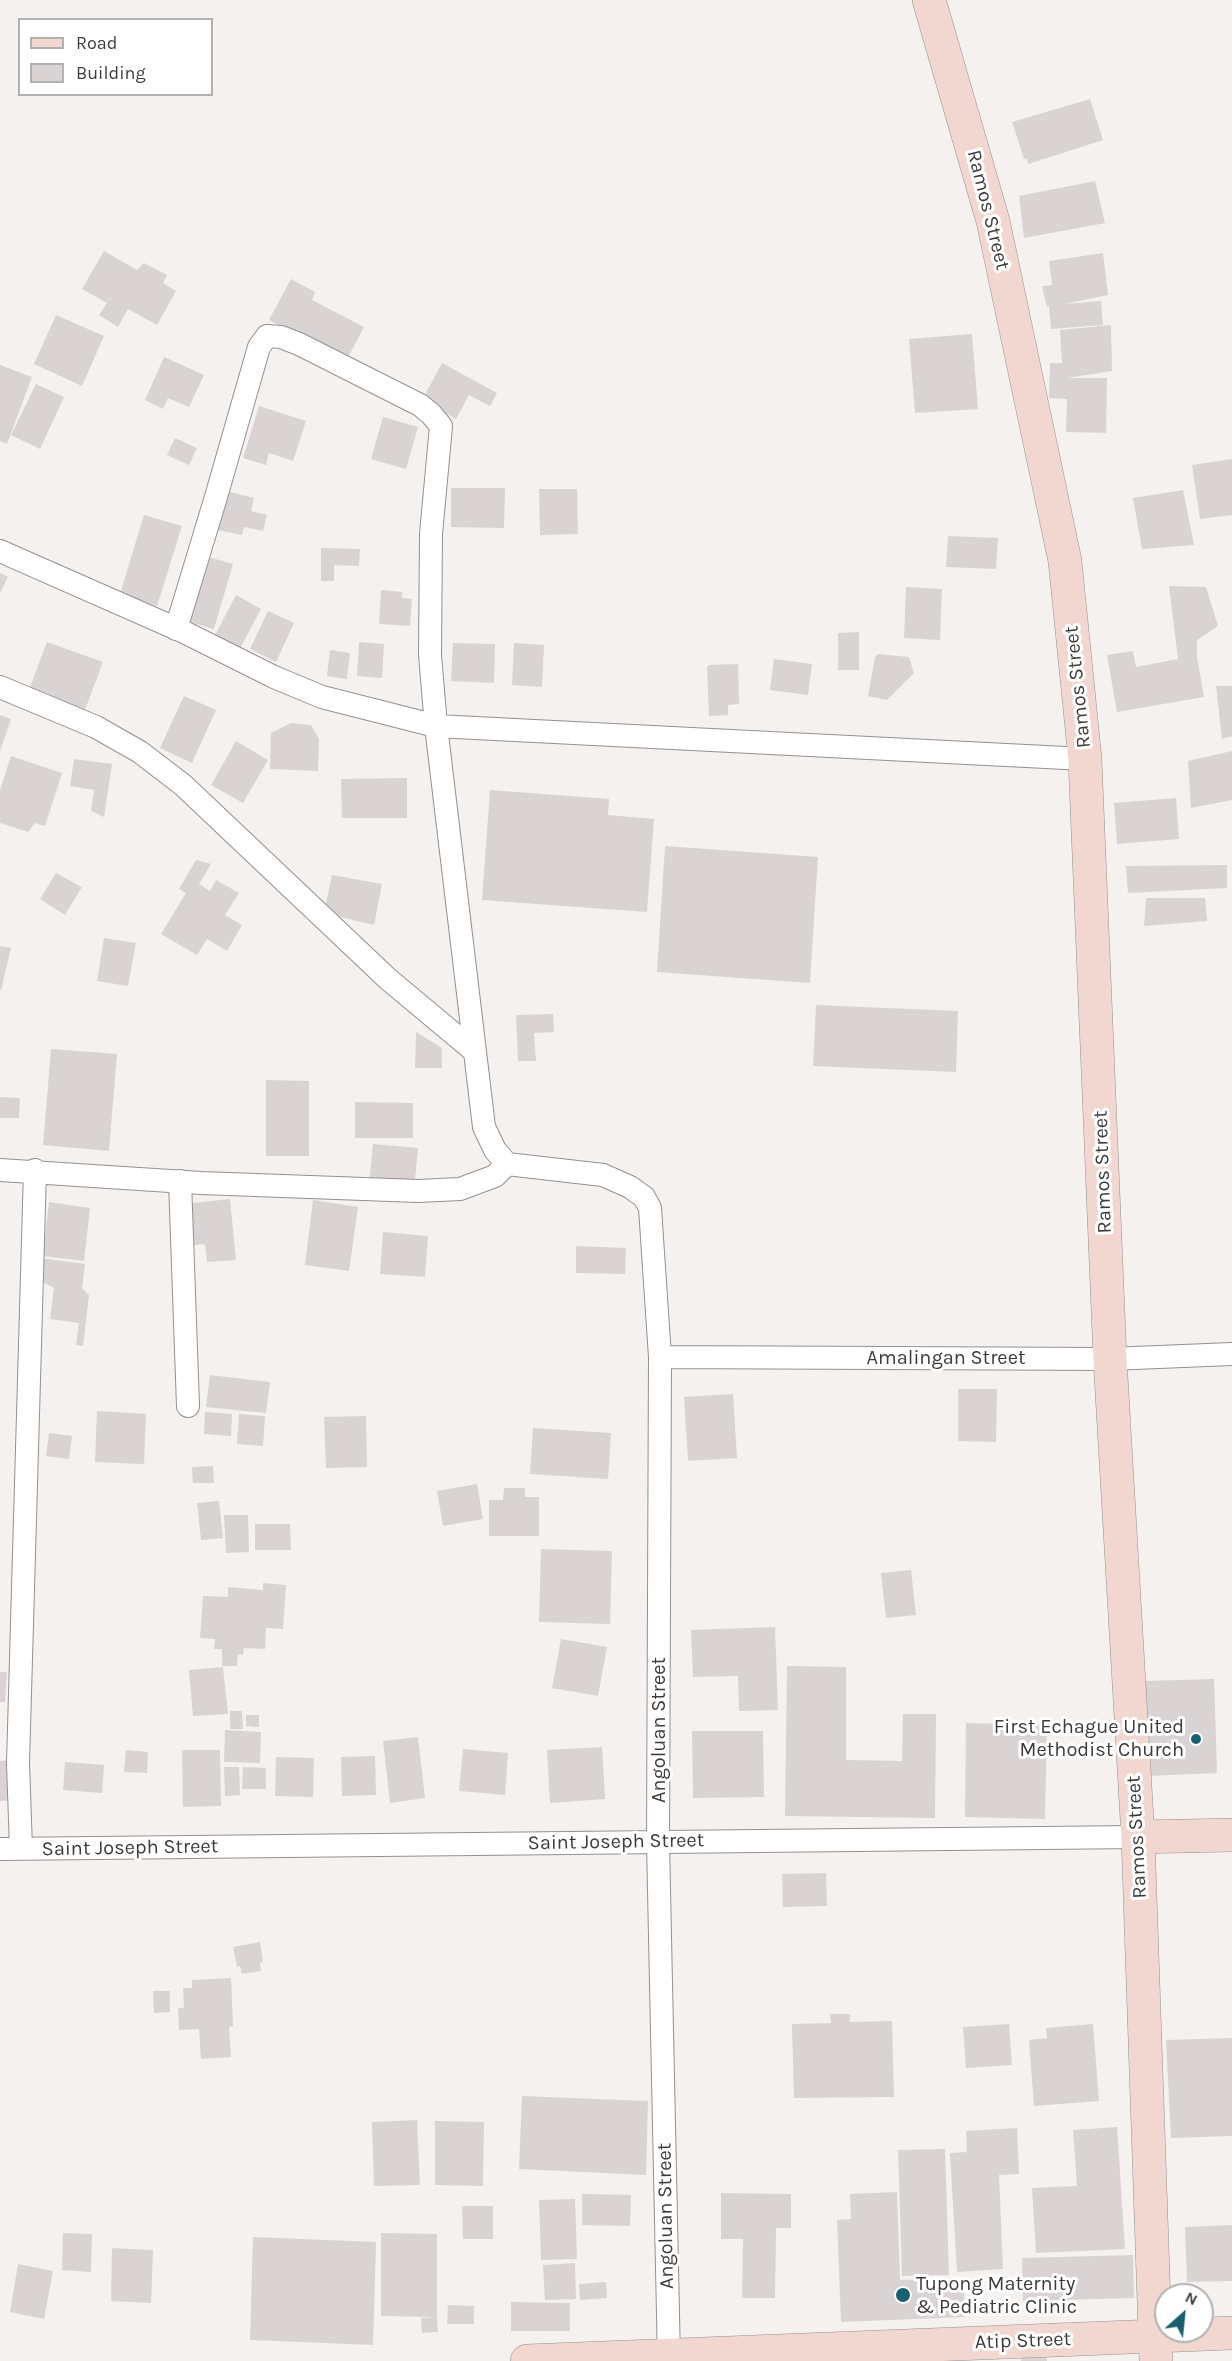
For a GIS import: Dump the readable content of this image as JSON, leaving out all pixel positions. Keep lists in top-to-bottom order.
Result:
{
  "streets": {
    "main road": ["Ramos Street", "Saint Joseph Street", "Atip Street"],
    "street": ["Amalingan Street", "Angoluan Street"]
  },
  "crossings": [
    ["Ramos Street", "Amalingan Street"],
    ["Ramos Street", "Saint Joseph Street"],
    ["Ramos Street", "Atip Street"],
    ["Amalingan Street", "Angoluan Street"],
    ["Angoluan Street", "Saint Joseph Street"],
    ["Angoluan Street", "Atip Street"]
  ],
  "places": ["First Echague United Methodist Church", "Tupong Maternity & Pediatric Clinic"],
  "legend": ["Road", "Building"],
  "north": "top right"
}
